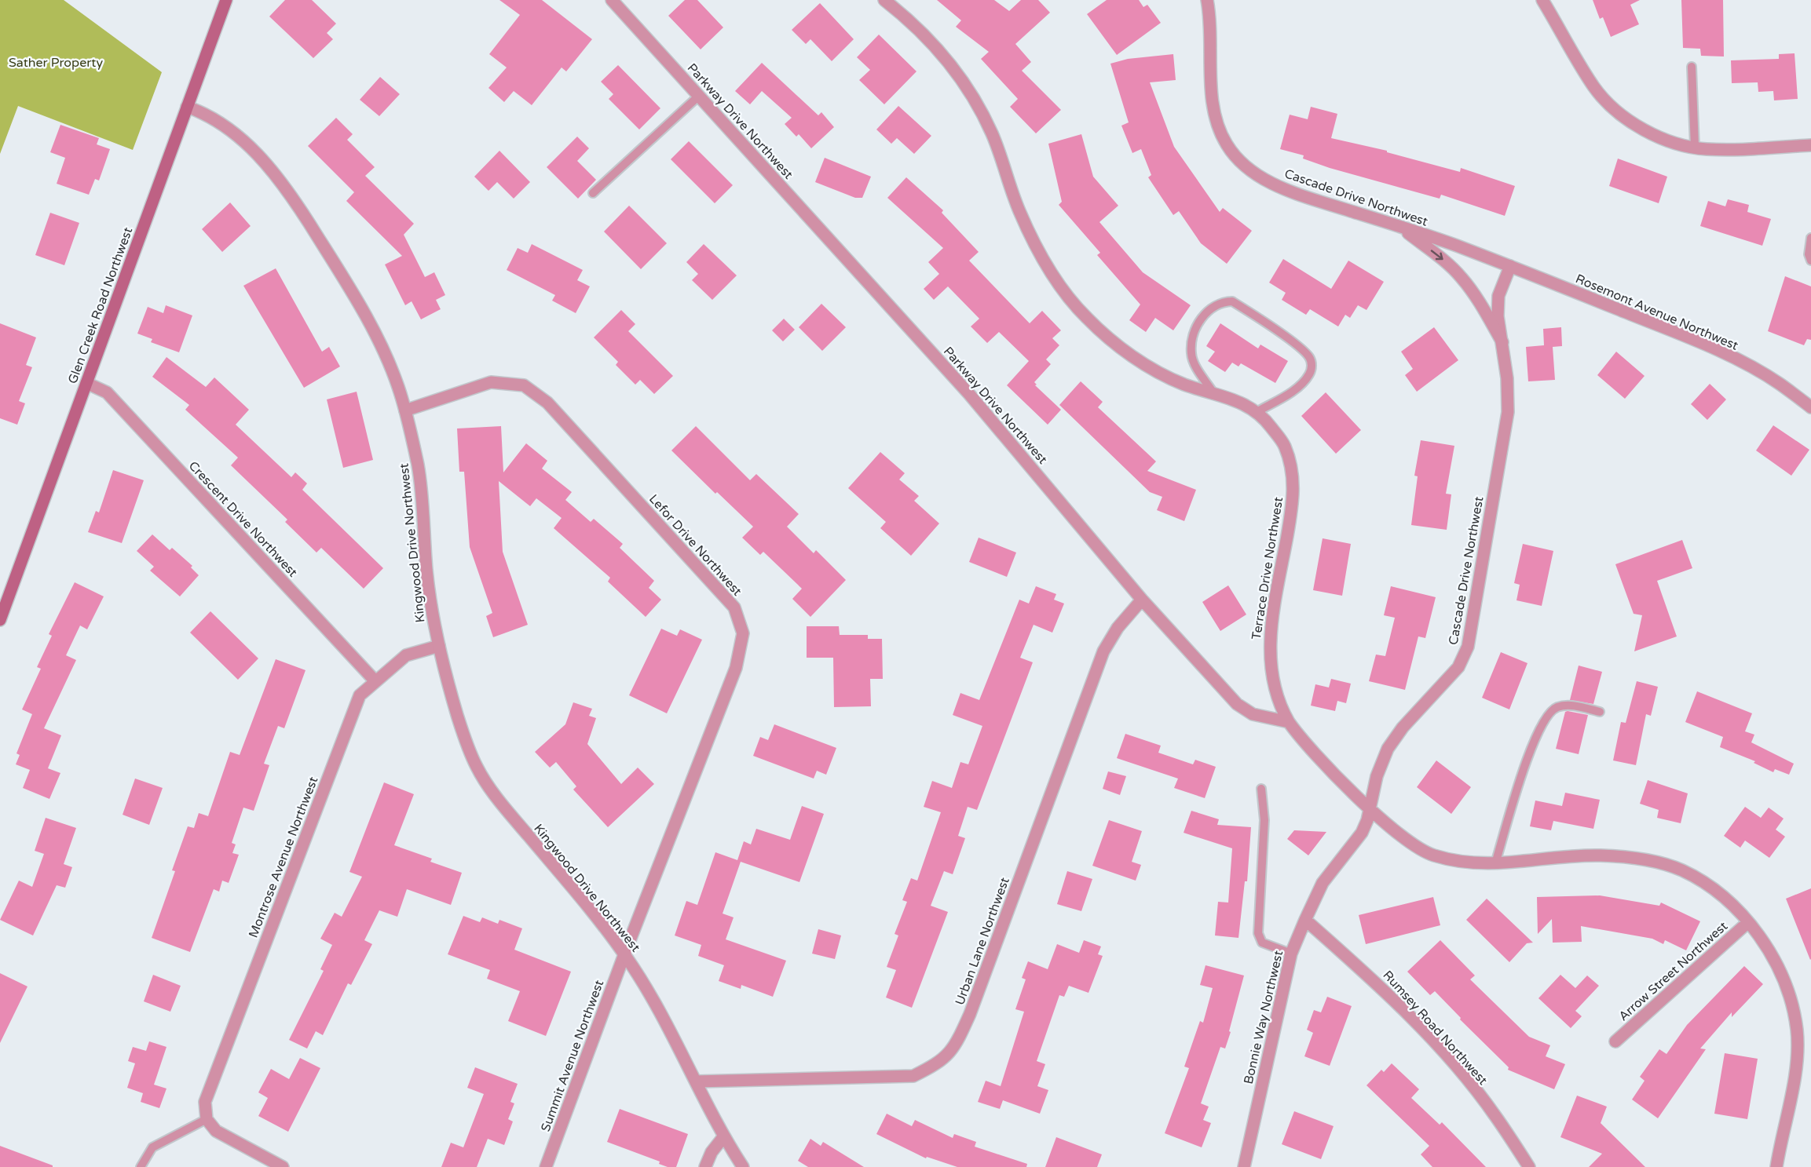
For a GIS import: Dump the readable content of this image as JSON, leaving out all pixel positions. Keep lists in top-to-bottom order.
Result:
{
  "streets": {
    "main road": ["Glen Creek Road Northwest"],
    "street": [
      "Parkway Drive Northwest",
      "Cascade Drive Northwest",
      "Rosemont Avenue Northwest",
      "Crescent Drive Northwest",
      "Kingwood Drive Northwest",
      "Lefor Drive Northwest",
      "Terrace Drive Northwest",
      "Montrose Avenue Northwest",
      "Urban Lane Northwest",
      "Arrow Street Northwest",
      "Bonnie Way Northwest",
      "Rumsey Road Northwest",
      "Summit Avenue Northwest"
    ]
  },
  "crossings": [
    ["Parkway Drive Northwest", "Terrace Drive Northwest"],
    ["Parkway Drive Northwest", "Urban Lane Northwest"],
    ["Cascade Drive Northwest", "Rosemont Avenue Northwest"],
    ["Cascade Drive Northwest", "Bonnie Way Northwest"],
    ["Glen Creek Road Northwest", "Crescent Drive Northwest"],
    ["Glen Creek Road Northwest", "Kingwood Drive Northwest"],
    ["Crescent Drive Northwest", "Montrose Avenue Northwest"],
    ["Kingwood Drive Northwest", "Lefor Drive Northwest"],
    ["Kingwood Drive Northwest", "Montrose Avenue Northwest"],
    ["Kingwood Drive Northwest", "Urban Lane Northwest"],
    ["Kingwood Drive Northwest", "Summit Avenue Northwest"],
    ["Lefor Drive Northwest", "Summit Avenue Northwest"],
    ["Bonnie Way Northwest", "Rumsey Road Northwest"]
  ],
  "parks": ["Sather Property"]
}
